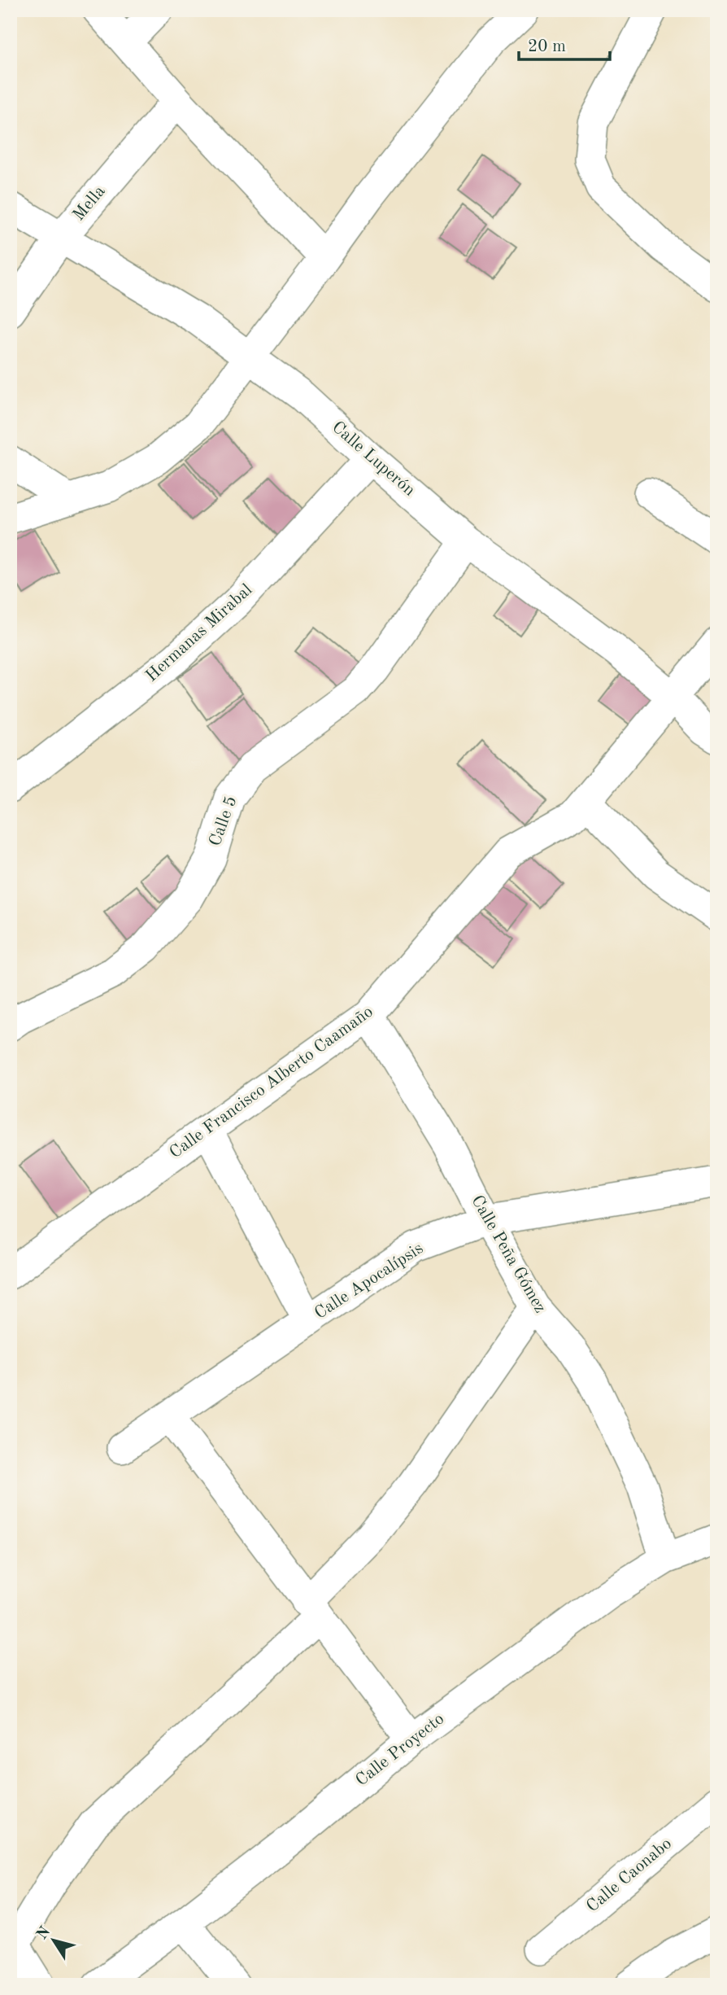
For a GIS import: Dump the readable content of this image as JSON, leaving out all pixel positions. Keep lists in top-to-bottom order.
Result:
{
  "streets": {
    "street": [
      "Mella",
      "Calle Luperón",
      "Hermanas Mirabal",
      "Calle 5",
      "Calle Francisco Alberto Caamaño",
      "Calle Peña Gómez",
      "Calle Apocalípsis",
      "Calle Proyecto",
      "Calle Caonabo"
    ]
  },
  "crossings": [
    ["Mella", "Calle Luperón"],
    ["Calle Luperón", "Hermanas Mirabal"],
    ["Calle Luperón", "Calle 5"],
    ["Calle Luperón", "Calle Francisco Alberto Caamaño"],
    ["Calle Francisco Alberto Caamaño", "Calle Peña Gómez"],
    ["Calle Peña Gómez", "Calle Apocalípsis"],
    ["Calle Peña Gómez", "Calle Proyecto"]
  ],
  "scale_bar": "20 m",
  "north": "top left"
}
